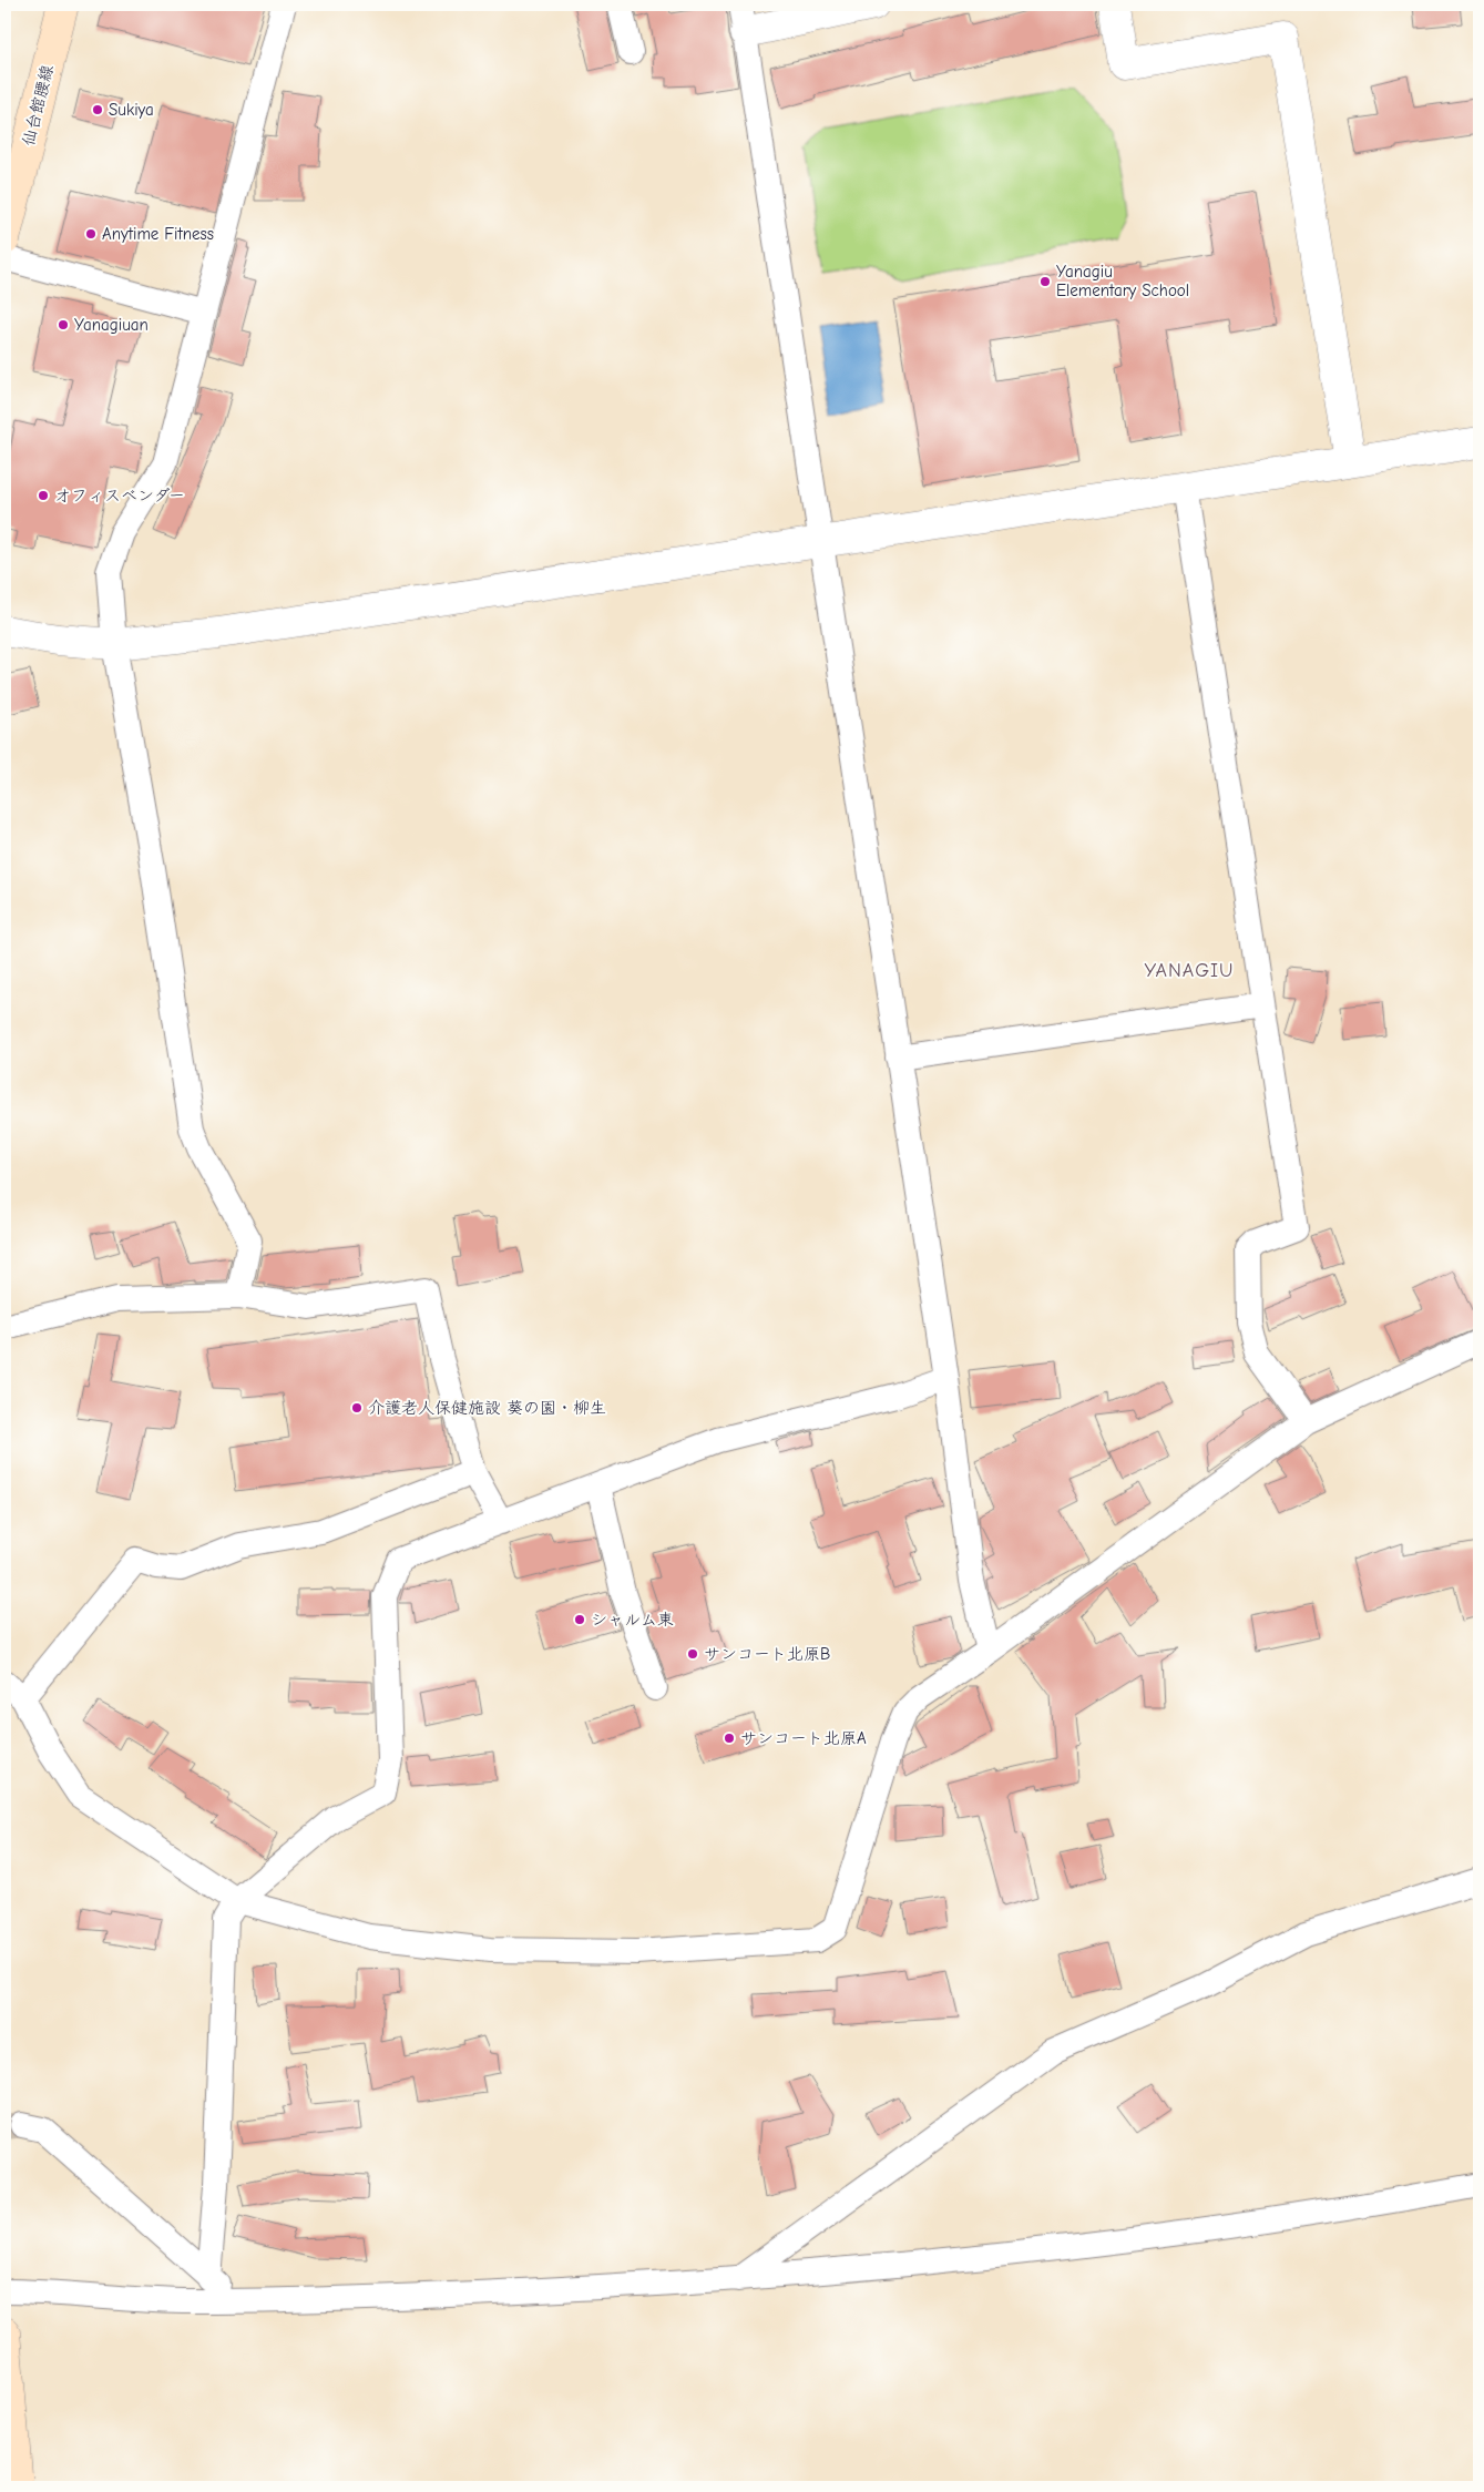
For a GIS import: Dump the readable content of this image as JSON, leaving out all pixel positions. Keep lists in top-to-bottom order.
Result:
{
  "streets": {
    "main road": ["仙台館腰線"]
  },
  "districts": ["YANAGIU"],
  "places": [
    "Sukiya",
    "Anytime Fitness",
    "Yanagiu Elementary School",
    "Yanagiuan",
    "オフィスベンダー",
    "介護老人保健施設 葵の園・柳生",
    "シャルム東",
    "サンコート北原B",
    "サンコート北原A"
  ]
}
